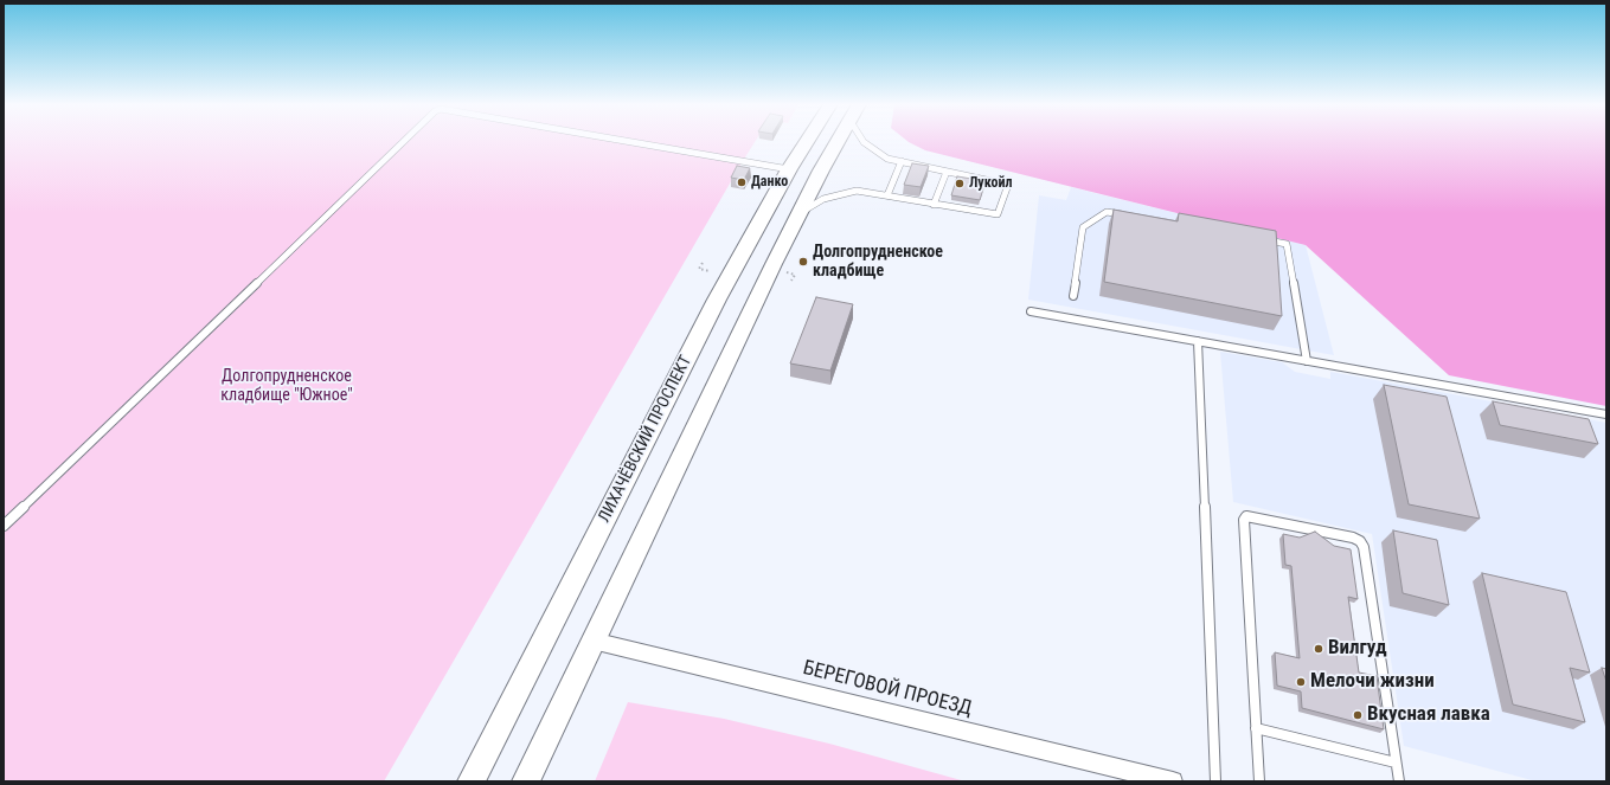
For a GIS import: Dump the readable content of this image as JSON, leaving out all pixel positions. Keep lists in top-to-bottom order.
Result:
{
  "streets": {
    "main road": ["ЛИХАЧЁВСКИЙ ПРОСПЕКТ"],
    "street": ["БЕРЕГОВОЙ ПРОЕЗД"]
  },
  "parks": ["Долгопрудненское кладбище \"Южное\""],
  "places": [
    "Данко",
    "Лукойл",
    "Долгопрудненское кладбище",
    "Вилгуд",
    "Мелочи жизни",
    "Вкусная лавка"
  ]
}
